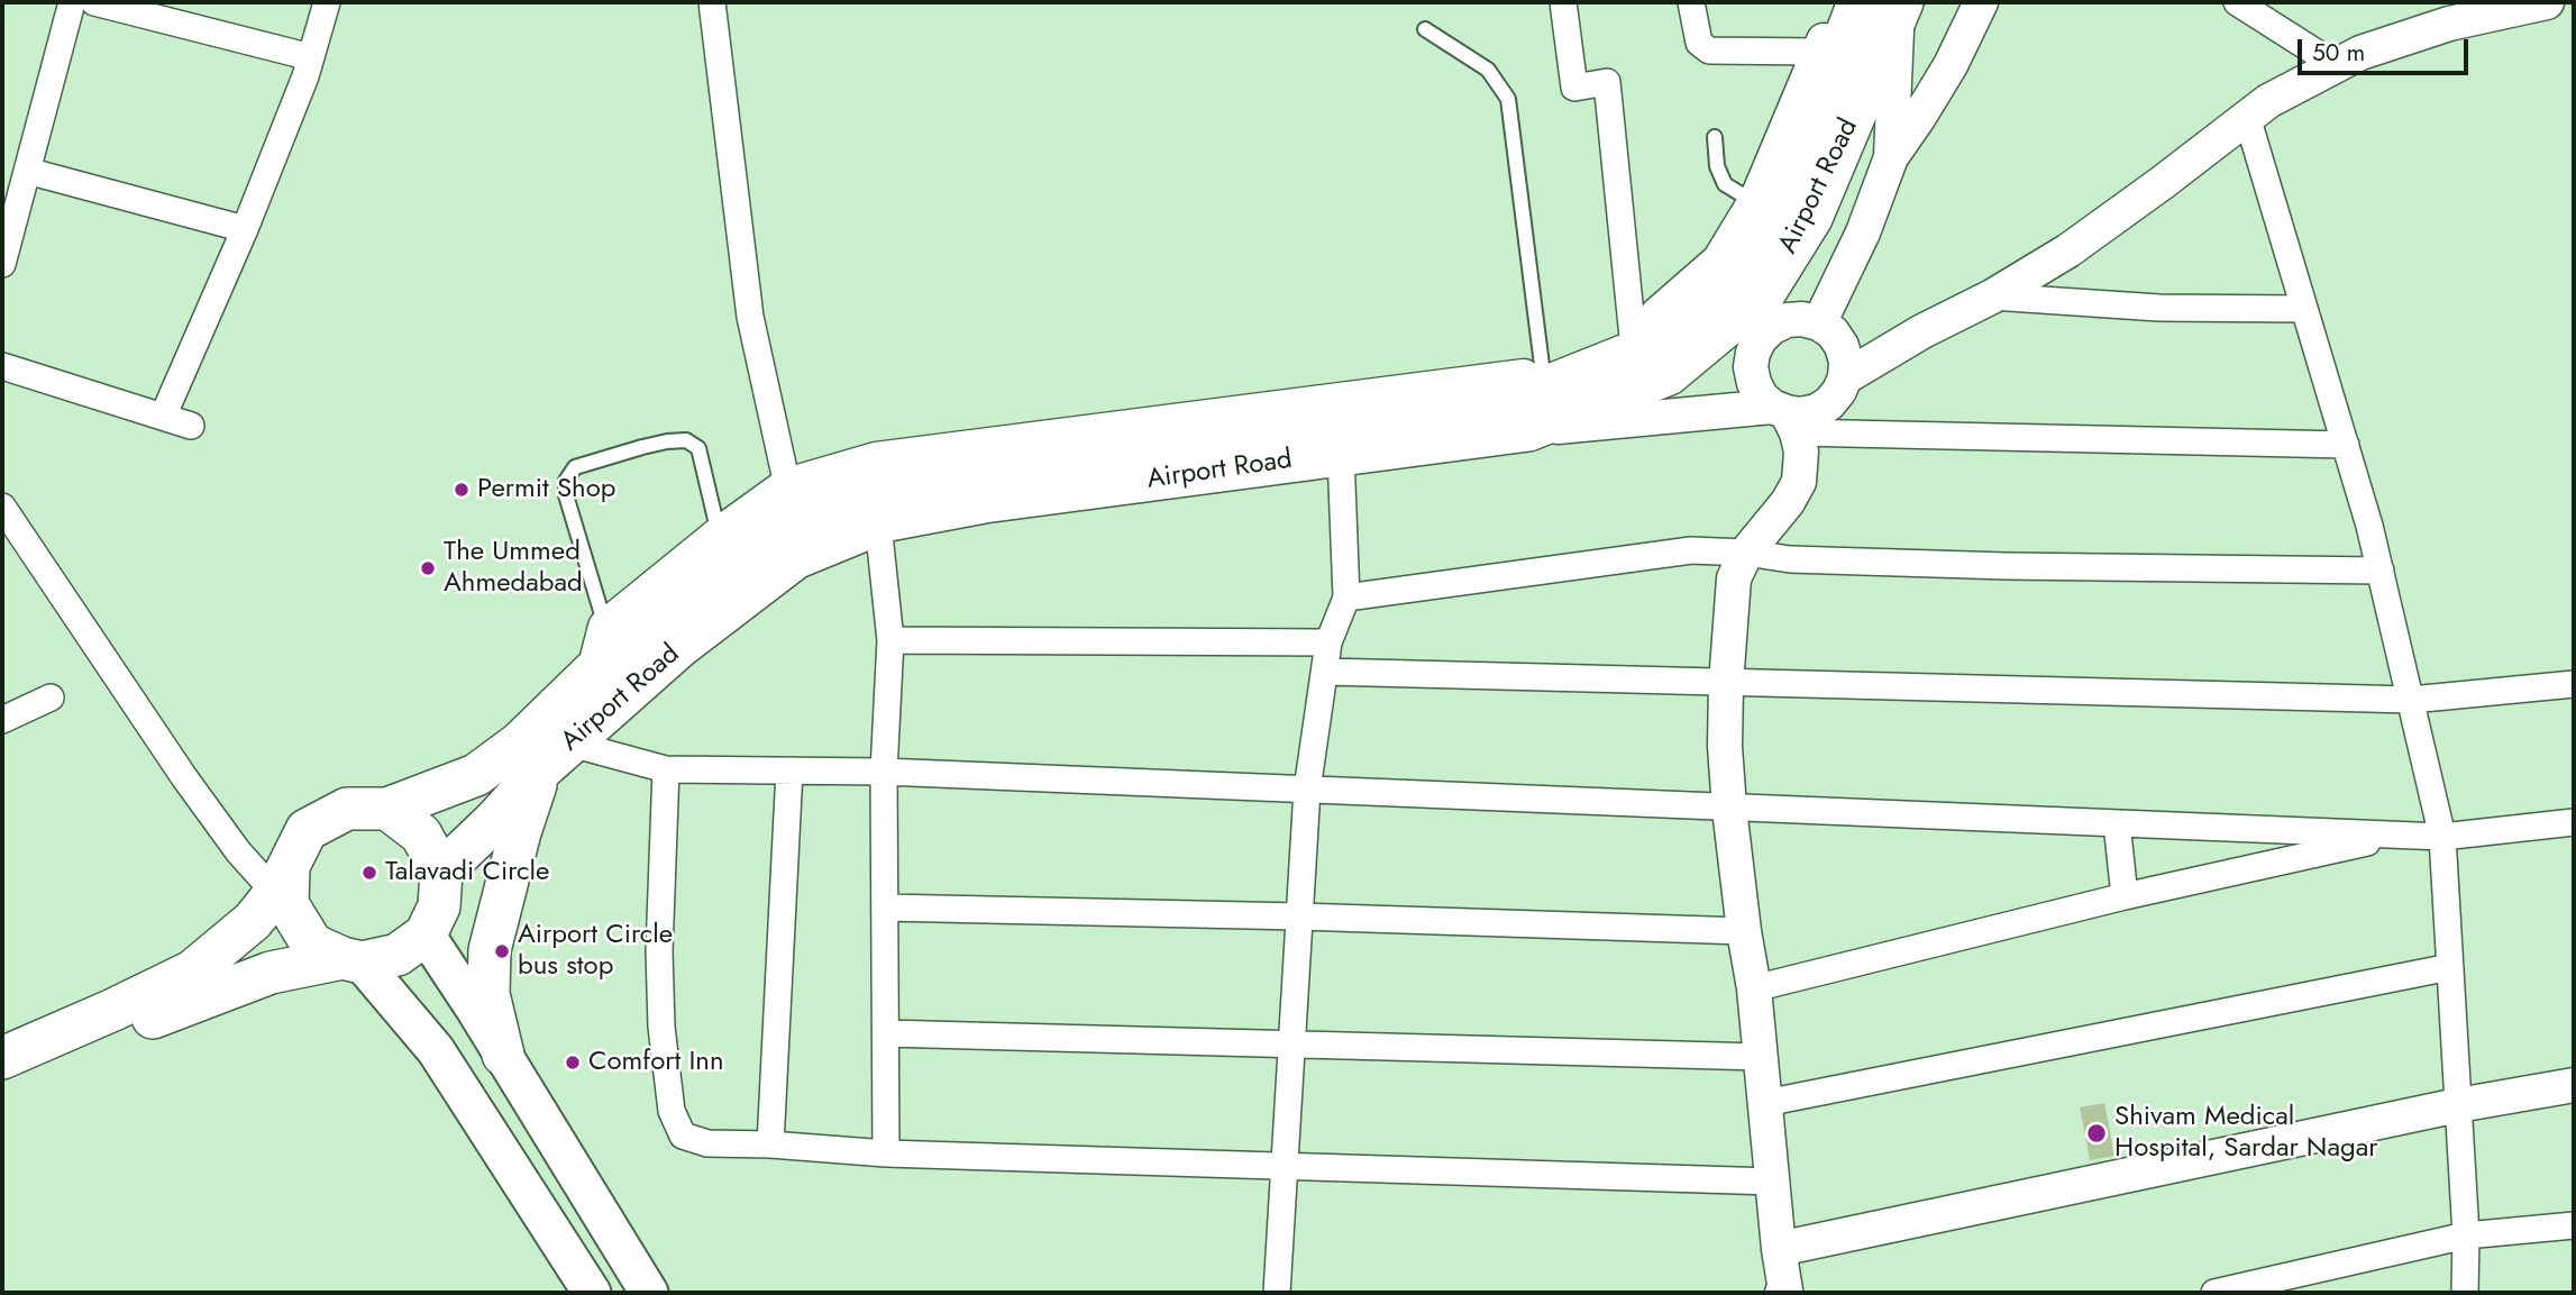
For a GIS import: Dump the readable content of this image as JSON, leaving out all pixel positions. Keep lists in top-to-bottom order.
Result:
{
  "streets": {
    "main road": ["Airport Road"]
  },
  "places": [
    "Permit Shop",
    "The Ummed Ahmedabad",
    "Talavadi Circle",
    "Airport Circle bus stop",
    "Comfort Inn",
    "Shivam Medical Hospital, Sardar Nagar"
  ],
  "scale_bar": "50 m"
}
